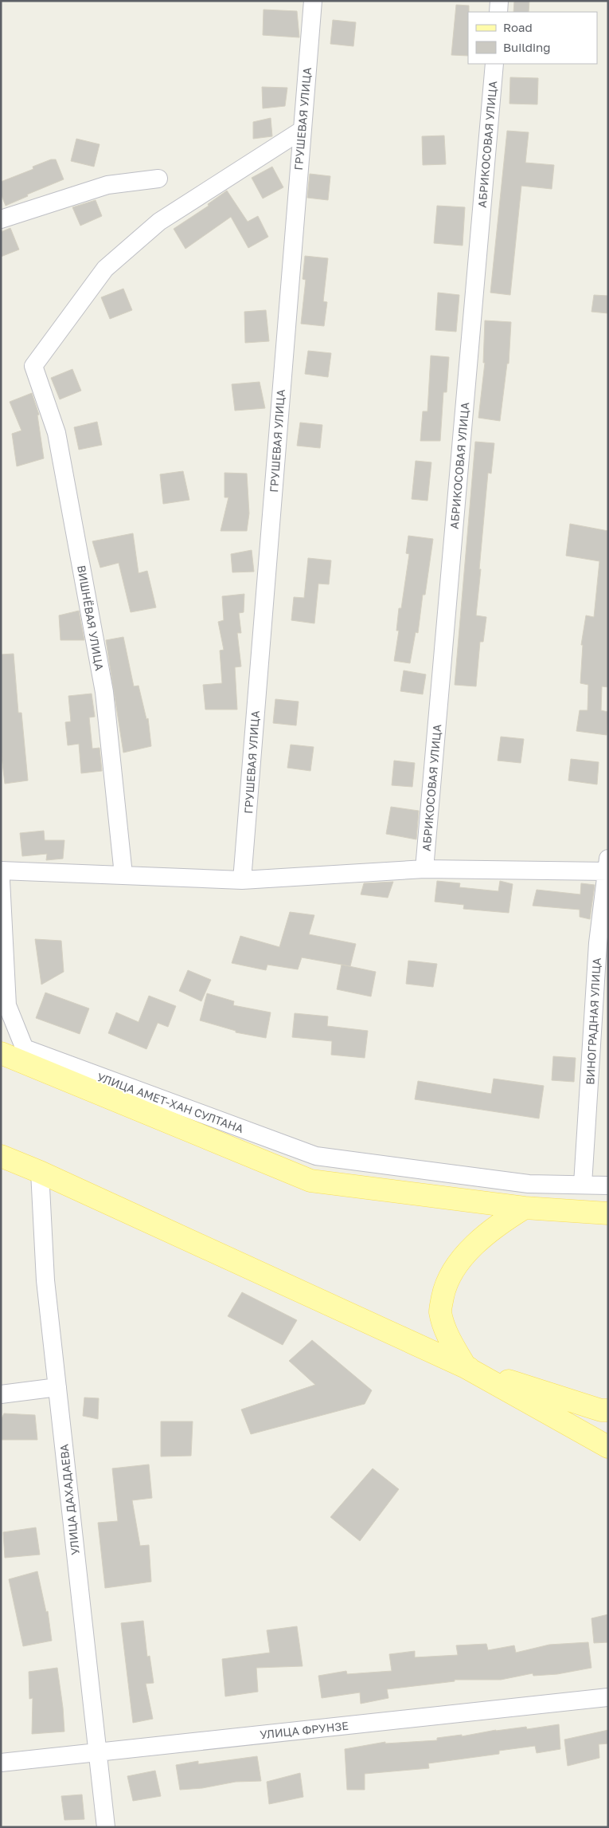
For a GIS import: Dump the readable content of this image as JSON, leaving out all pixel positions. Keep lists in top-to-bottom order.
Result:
{
  "streets": {
    "street": [
      "ГРУШЕВАЯ УЛИЦА",
      "АБРИКОСОВАЯ УЛИЦА",
      "ВИШНЁВАЯ УЛИЦА",
      "ВИНОГРАДНАЯ УЛИЦА",
      "УЛИЦА АМЕТ-ХАН СУЛТАНА",
      "УЛИЦА ДАХАДАЕВА",
      "УЛИЦА ФРУНЗЕ"
    ]
  },
  "crossings": [
    ["ГРУШЕВАЯ УЛИЦА", "ВИШНЁВАЯ УЛИЦА"],
    ["ВИНОГРАДНАЯ УЛИЦА", "УЛИЦА АМЕТ-ХАН СУЛТАНА"],
    ["УЛИЦА ДАХАДАЕВА", "УЛИЦА ФРУНЗЕ"]
  ],
  "legend": ["Road", "Building"]
}
